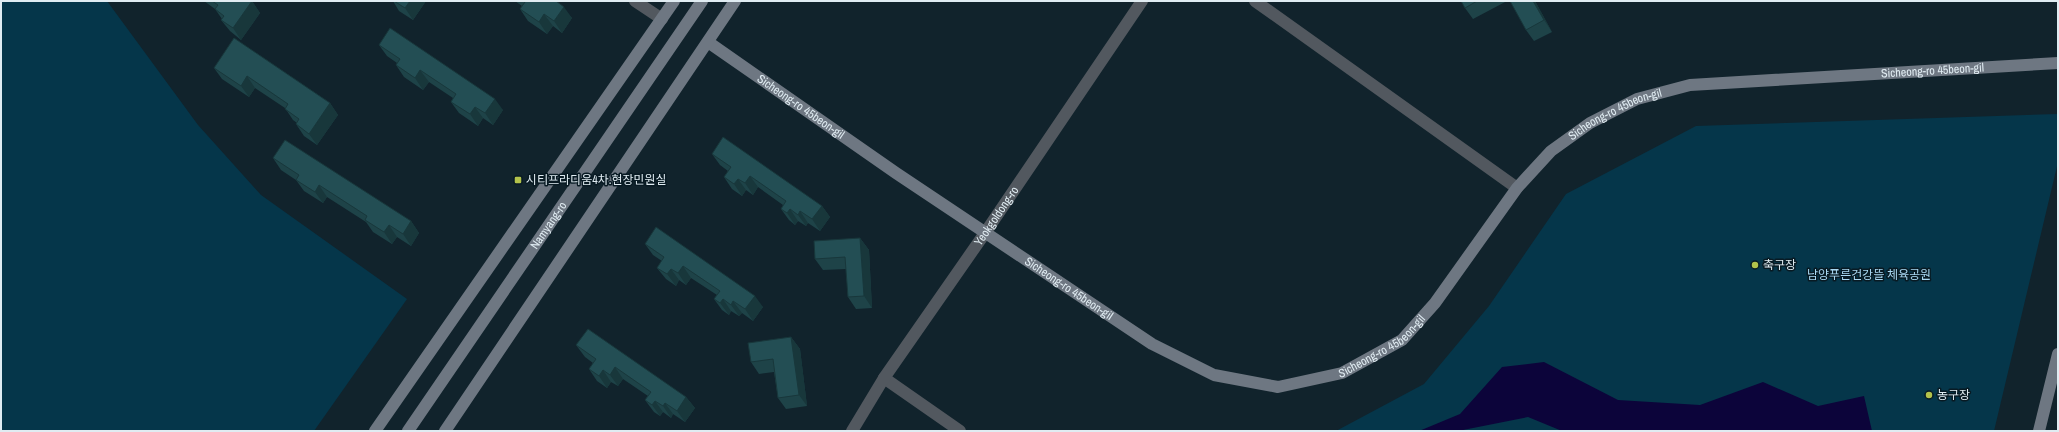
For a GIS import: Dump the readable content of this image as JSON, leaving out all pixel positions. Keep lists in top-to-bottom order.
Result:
{
  "streets": {
    "street": ["Sicheong-ro 45beon-gil", "Yeokgoldong-ro", "Namyang-ro"]
  },
  "crossings": [
    ["Sicheong-ro 45beon-gil", "Yeokgoldong-ro"]
  ],
  "parks": ["남양푸른건강뜰 체육공원"],
  "places": {
    "transit": ["시티프라디움4차.현장민원실"],
    "other": ["축구장", "농구장"]
  }
}
